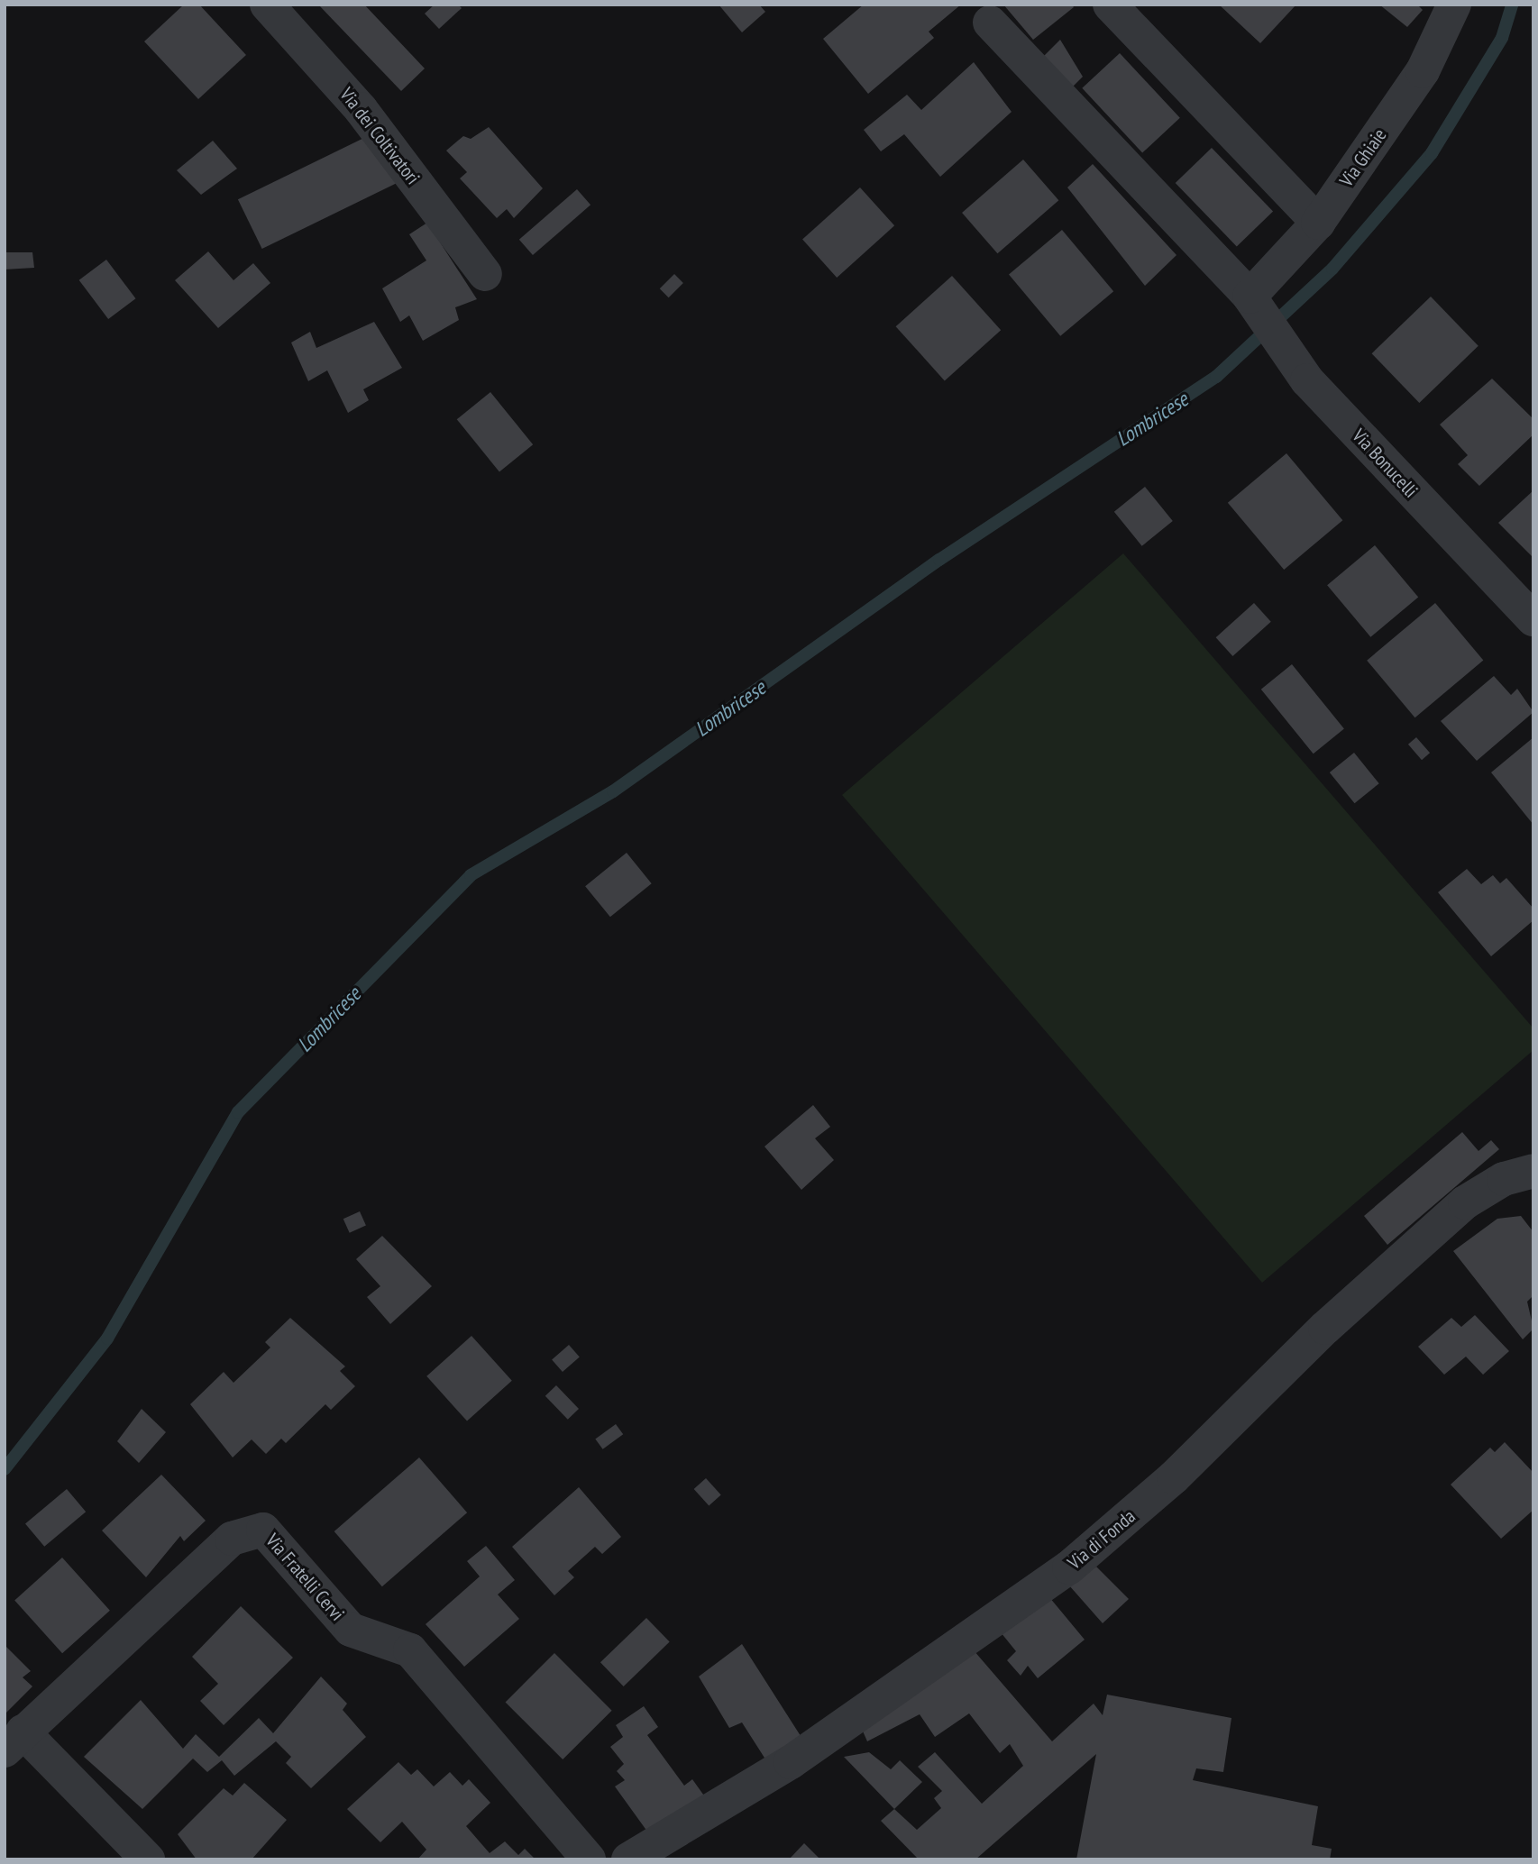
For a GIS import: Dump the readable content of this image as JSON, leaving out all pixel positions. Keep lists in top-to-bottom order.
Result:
{
  "streets": {
    "street": [
      "Via dei Coltivatori",
      "Via Ghiaie",
      "Via Bonucelli",
      "Via di Fonda",
      "Via Fratelli Cervi"
    ]
  },
  "crossings": [
    ["Via Ghiaie", "Via Bonucelli"]
  ],
  "water": ["Lombricese"]
}
